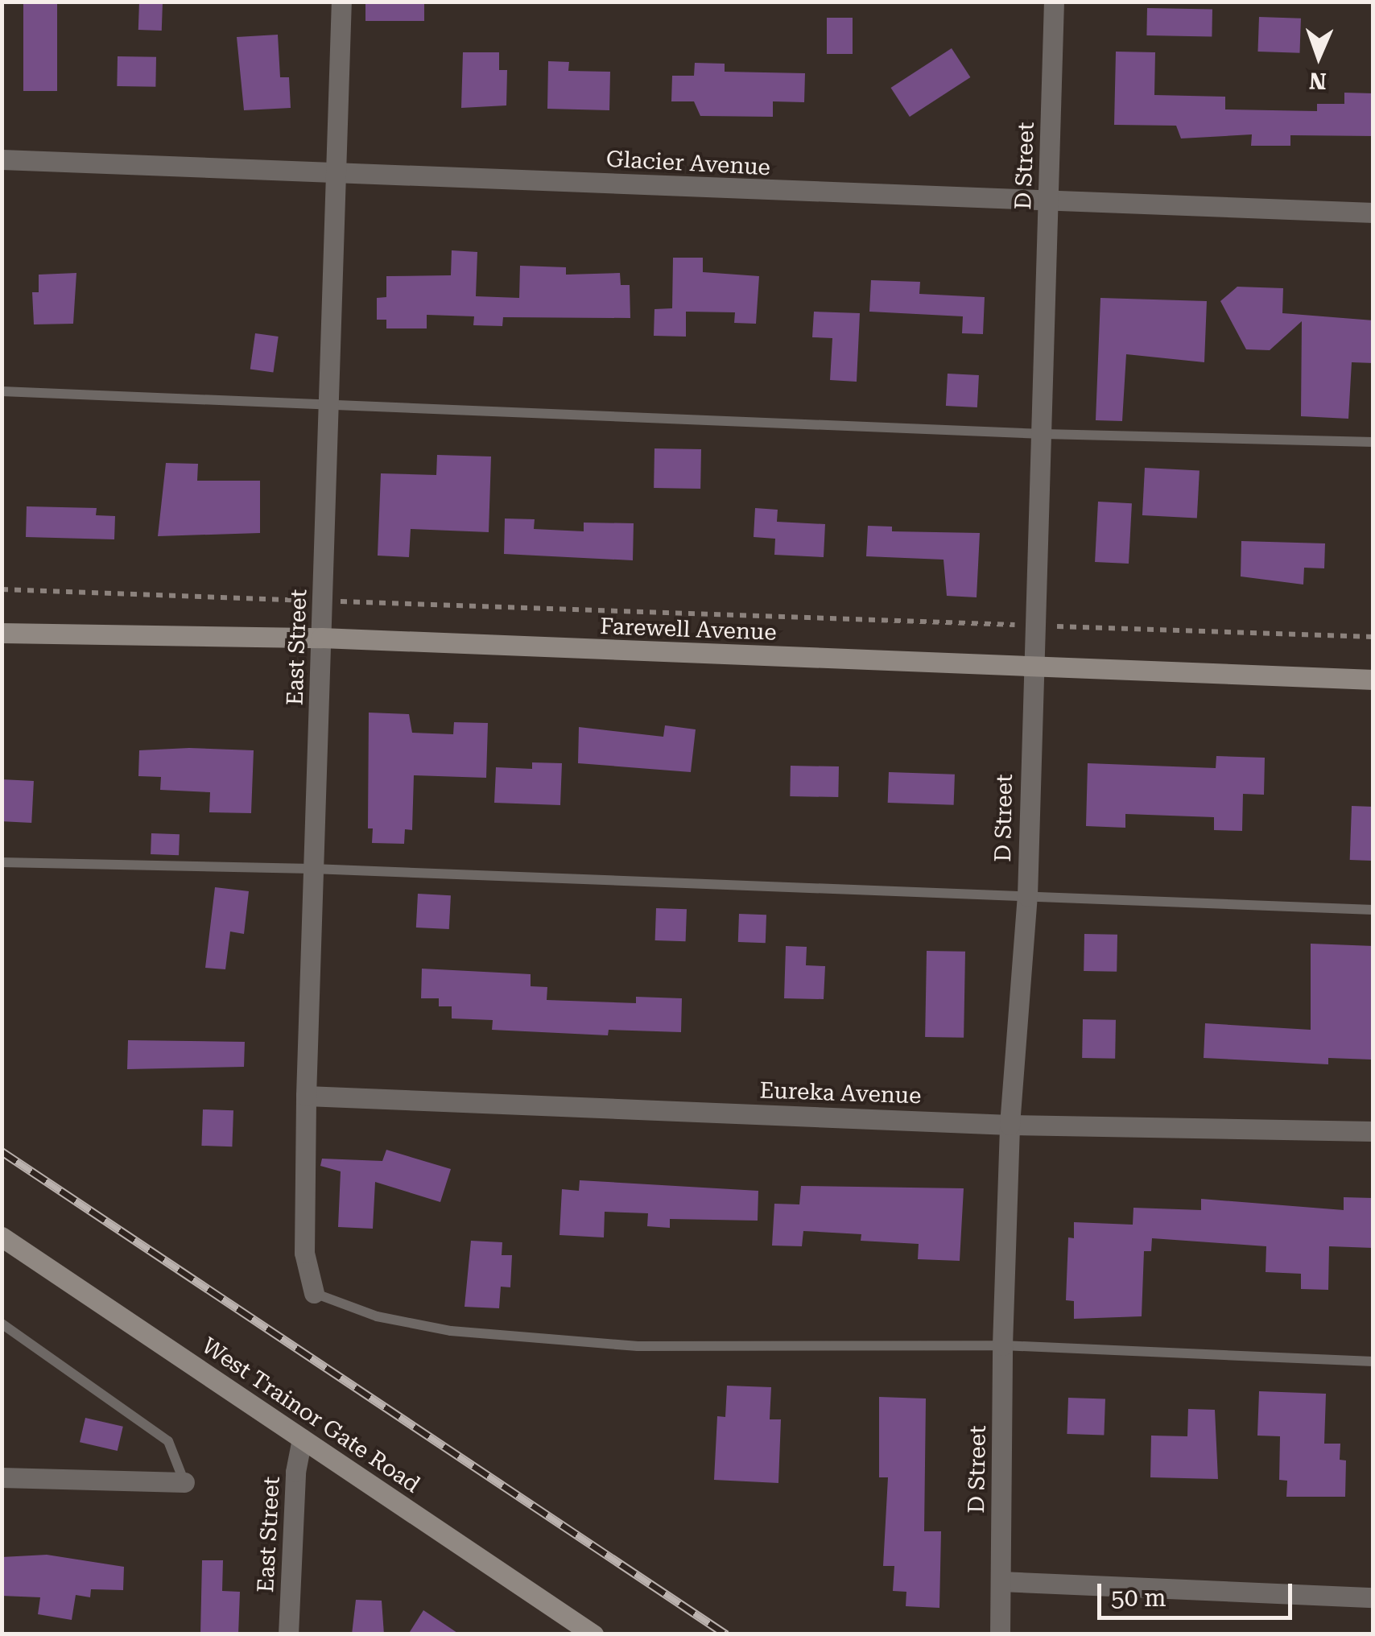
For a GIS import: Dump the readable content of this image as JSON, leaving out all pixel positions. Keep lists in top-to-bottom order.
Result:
{
  "streets": {
    "street": [
      "Glacier Avenue",
      "D Street",
      "Farewell Avenue",
      "East Street",
      "Eureka Avenue",
      "West Trainor Gate Road"
    ]
  },
  "crossings": [
    ["Glacier Avenue", "D Street"],
    ["Glacier Avenue", "East Street"],
    ["D Street", "Farewell Avenue"],
    ["D Street", "Eureka Avenue"],
    ["Farewell Avenue", "East Street"],
    ["East Street", "Eureka Avenue"],
    ["East Street", "West Trainor Gate Road"]
  ],
  "scale_bar": "50 m",
  "north": "bottom"
}
